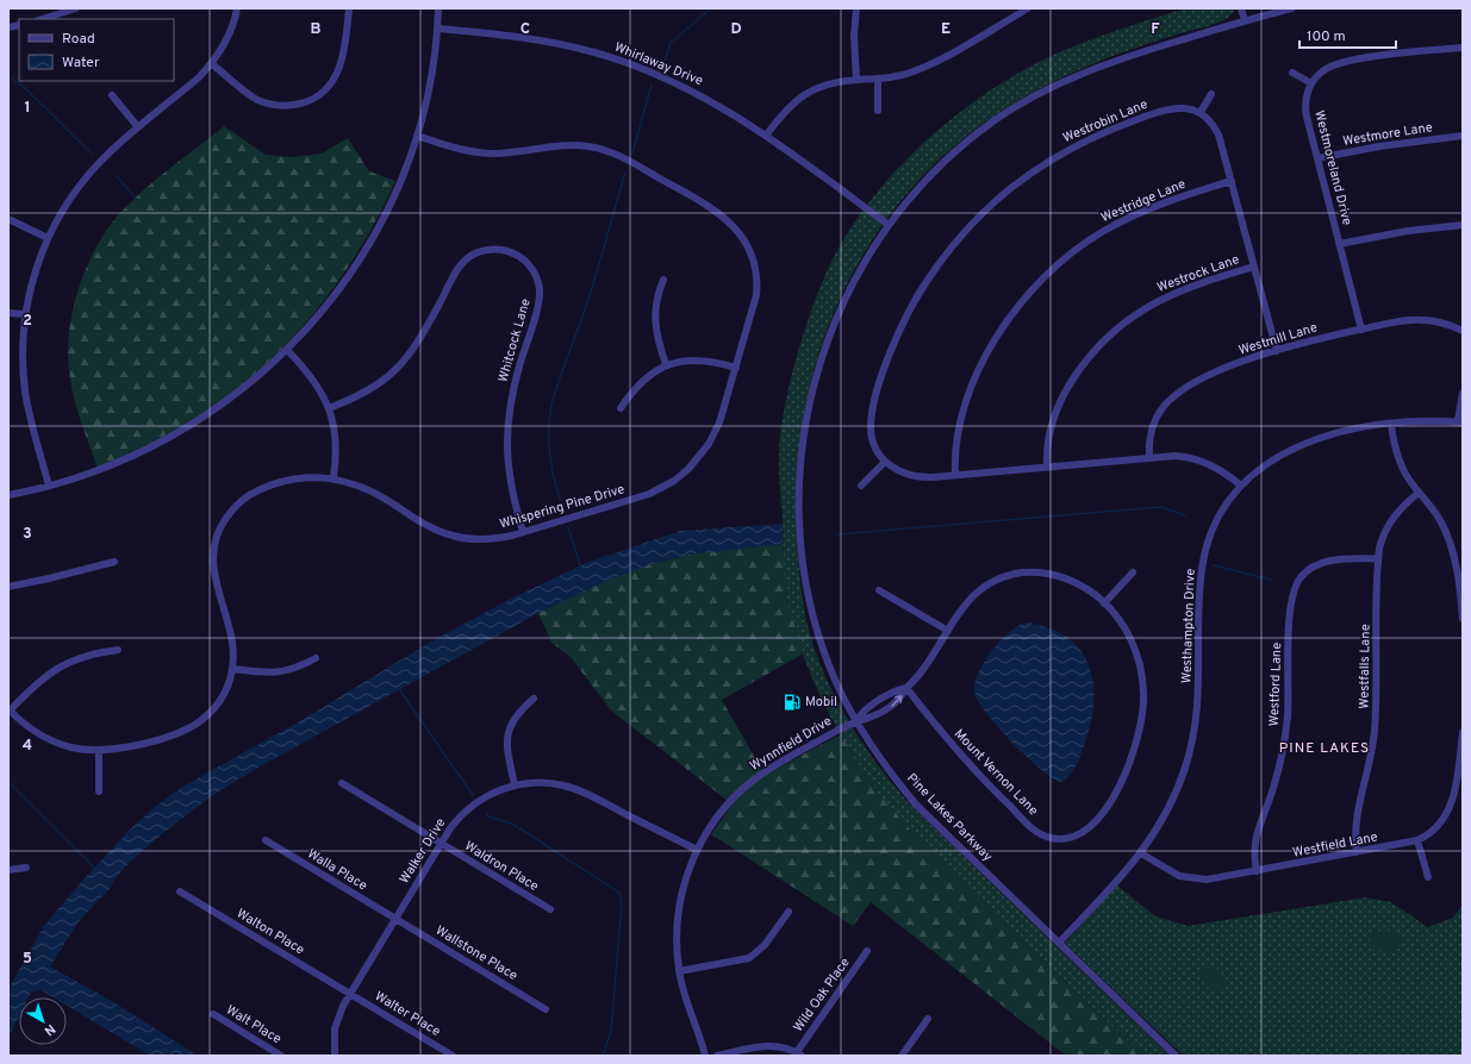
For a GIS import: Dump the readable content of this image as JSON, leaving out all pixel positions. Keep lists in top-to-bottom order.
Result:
{
  "streets": {
    "street": [
      "Whirlaway Drive",
      "Westrobin Lane",
      "Westmore Lane",
      "Westmoreland Drive",
      "Westridge Lane",
      "Westrock Lane",
      "Westmill Lane",
      "Whitcock Lane",
      "Whispering Pine Drive",
      "Westhampton Drive",
      "Westfalls Lane",
      "Westford Lane",
      "Wynnfield Drive",
      "Mount Vernon Lane",
      "Pine Lakes Parkway",
      "Westfield Lane",
      "Walker Drive",
      "Waldron Place",
      "Walla Place",
      "Walton Place",
      "Wallstone Place",
      "Wild Oak Place",
      "Walter Place",
      "Walt Place"
    ]
  },
  "crossings": [
    ["Whirlaway Drive", "Pine Lakes Parkway"],
    ["Westmore Lane", "Westmoreland Drive"],
    ["Westmoreland Drive", "Westmill Lane"],
    ["Whitcock Lane", "Whispering Pine Drive"],
    ["Westhampton Drive", "Pine Lakes Parkway"],
    ["Westhampton Drive", "Westfield Lane"],
    ["Westfalls Lane", "Westford Lane"],
    ["Westfalls Lane", "Westfield Lane"],
    ["Westford Lane", "Westfield Lane"],
    ["Wynnfield Drive", "Mount Vernon Lane"],
    ["Wynnfield Drive", "Pine Lakes Parkway"],
    ["Wynnfield Drive", "Walker Drive"],
    ["Mount Vernon Lane", "Pine Lakes Parkway"],
    ["Walker Drive", "Waldron Place"],
    ["Walker Drive", "Walla Place"],
    ["Walker Drive", "Walton Place"],
    ["Walker Drive", "Wallstone Place"],
    ["Walker Drive", "Walter Place"],
    ["Walla Place", "Wallstone Place"],
    ["Walton Place", "Walter Place"]
  ],
  "districts": ["PINE LAKES"],
  "places": {
    "fuel station": ["Mobil"]
  },
  "legend": ["Road", "Water"],
  "scale_bar": "100 m",
  "north": "bottom right",
  "grid": {
    "columns": [
      "B",
      "C",
      "D",
      "E",
      "F"
    ],
    "rows": [
      "1",
      "2",
      "3",
      "4",
      "5"
    ]
  }
}
